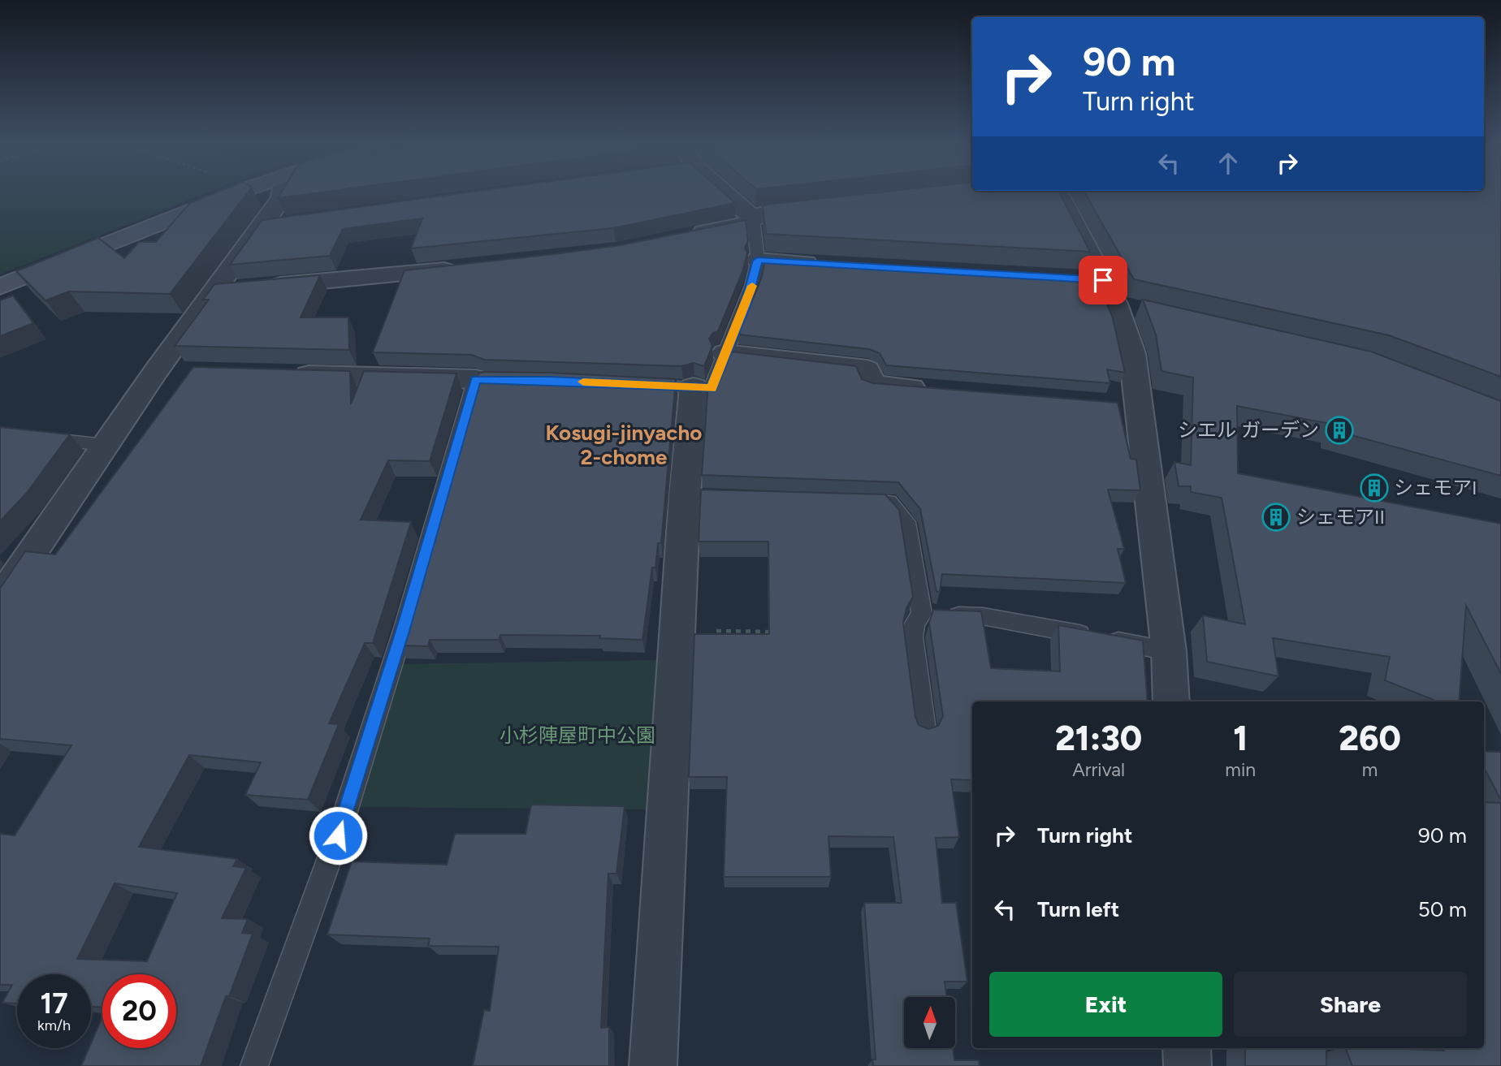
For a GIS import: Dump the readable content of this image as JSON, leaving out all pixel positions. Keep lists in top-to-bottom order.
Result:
{
  "districts": ["Kosugi-jinyacho 2-chome"],
  "parks": ["小杉陣屋町中公園"],
  "places": {
    "building": ["シエル ガーデン", "シェモアI", "シェモアII"]
  },
  "north": "top",
  "page": {
    "turn": ["90 m", "Turn right"],
    "eta": [
      "21:30",
      "Arrival",
      "1",
      "min",
      "260",
      "m"
    ],
    "list": [
      {
        "name": "Turn right",
        "value": "90 m"
      },
      {
        "name": "Turn left",
        "value": "50 m"
      }
    ],
    "buttons": ["Exit", "Share"],
    "speed": "17 km/h",
    "limit": "20"
  }
}
